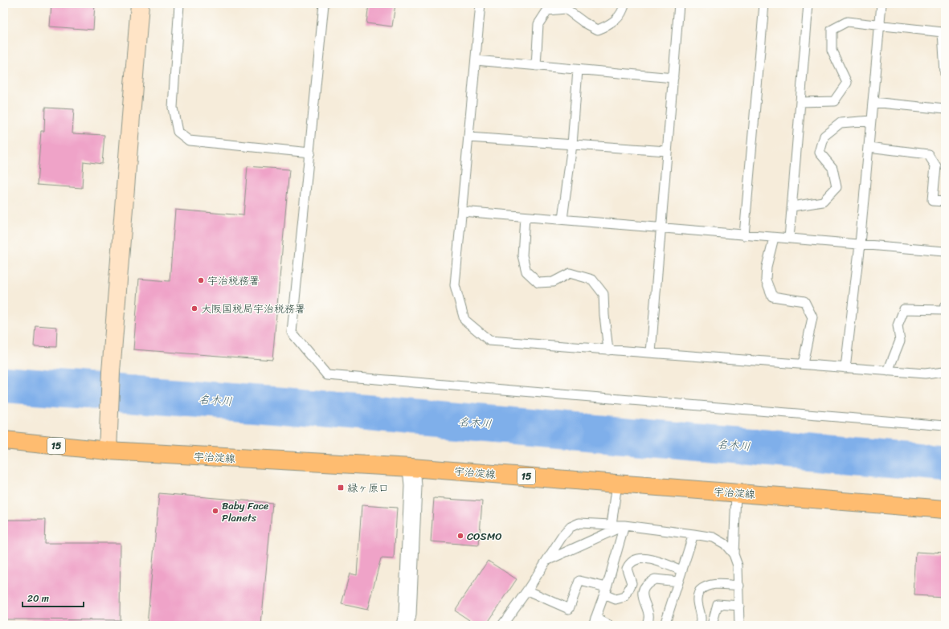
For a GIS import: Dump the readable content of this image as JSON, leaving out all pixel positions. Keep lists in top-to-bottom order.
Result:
{
  "streets": {
    "main road": ["15", "宇治淀線"]
  },
  "water": ["名木川"],
  "places": {
    "other": [
      "宇治税務署",
      "大阪国税局宇治税務署",
      "Baby Face Planets",
      "COSMO"
    ],
    "transit": ["緑ヶ原口"]
  },
  "scale_bar": "20 m"
}
